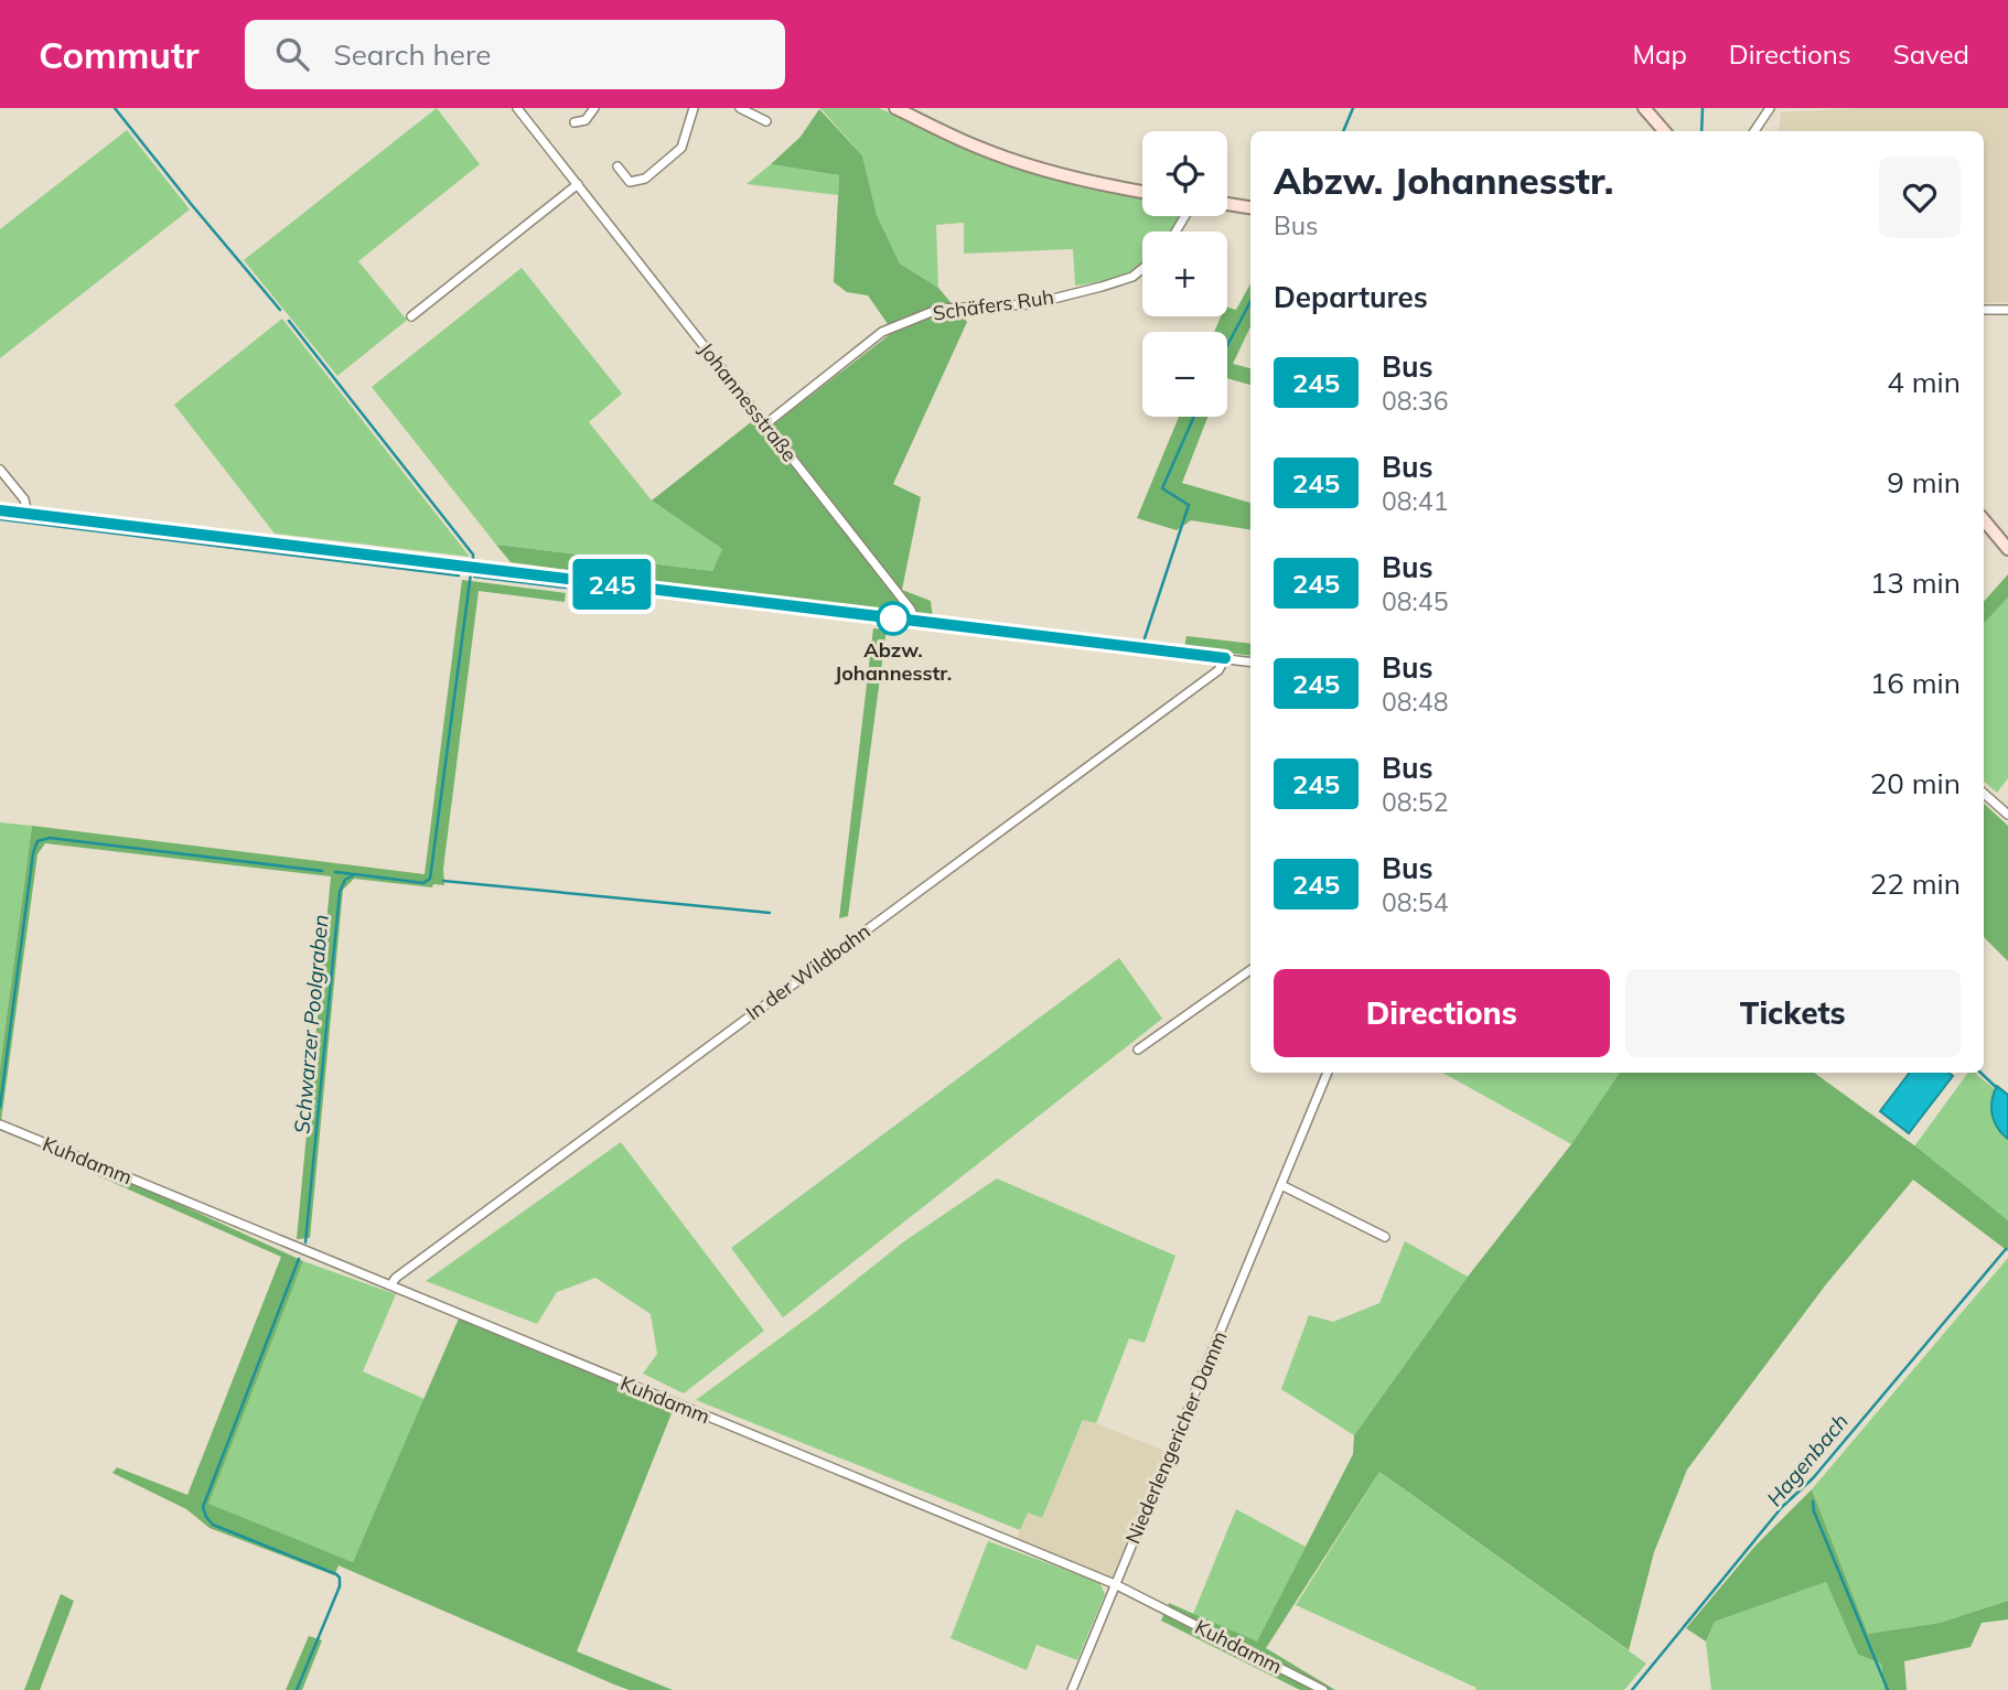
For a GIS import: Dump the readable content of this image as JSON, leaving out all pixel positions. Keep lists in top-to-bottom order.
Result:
{
  "streets": {
    "street": [
      "Schäfers Ruh",
      "Johannesstraße",
      "In der Wildbahn",
      "Kuhdamm",
      "Niederlengericher Damm"
    ]
  },
  "crossings": [
    ["Schäfers Ruh", "Johannesstraße"],
    ["In der Wildbahn", "Kuhdamm"],
    ["Kuhdamm", "Niederlengericher Damm"]
  ],
  "water": ["Schwarzer Poolgraben", "Hagenbach"],
  "places": ["Abzw. Johannesstr."],
  "lines": ["bus line 245"],
  "page": {
    "header": "Commutr",
    "search": "Search here",
    "nav": ["Map", "Directions", "Saved"],
    "on_map": "245",
    "map_buttons": ["+", "−"],
    "heading": [
      ["Abzw. Johannesstr.", "Bus"],
      "Departures"
    ],
    "list": [
      {
        "mark": "245",
        "name": "Bus",
        "note": "08:36",
        "value": "4 min"
      },
      {
        "mark": "245",
        "name": "Bus",
        "note": "08:41",
        "value": "9 min"
      },
      {
        "mark": "245",
        "name": "Bus",
        "note": "08:45",
        "value": "13 min"
      },
      {
        "mark": "245",
        "name": "Bus",
        "note": "08:48",
        "value": "16 min"
      },
      {
        "mark": "245",
        "name": "Bus",
        "note": "08:52",
        "value": "20 min"
      },
      {
        "mark": "245",
        "name": "Bus",
        "note": "08:54",
        "value": "22 min"
      }
    ],
    "buttons": ["Directions", "Tickets"]
  }
}
